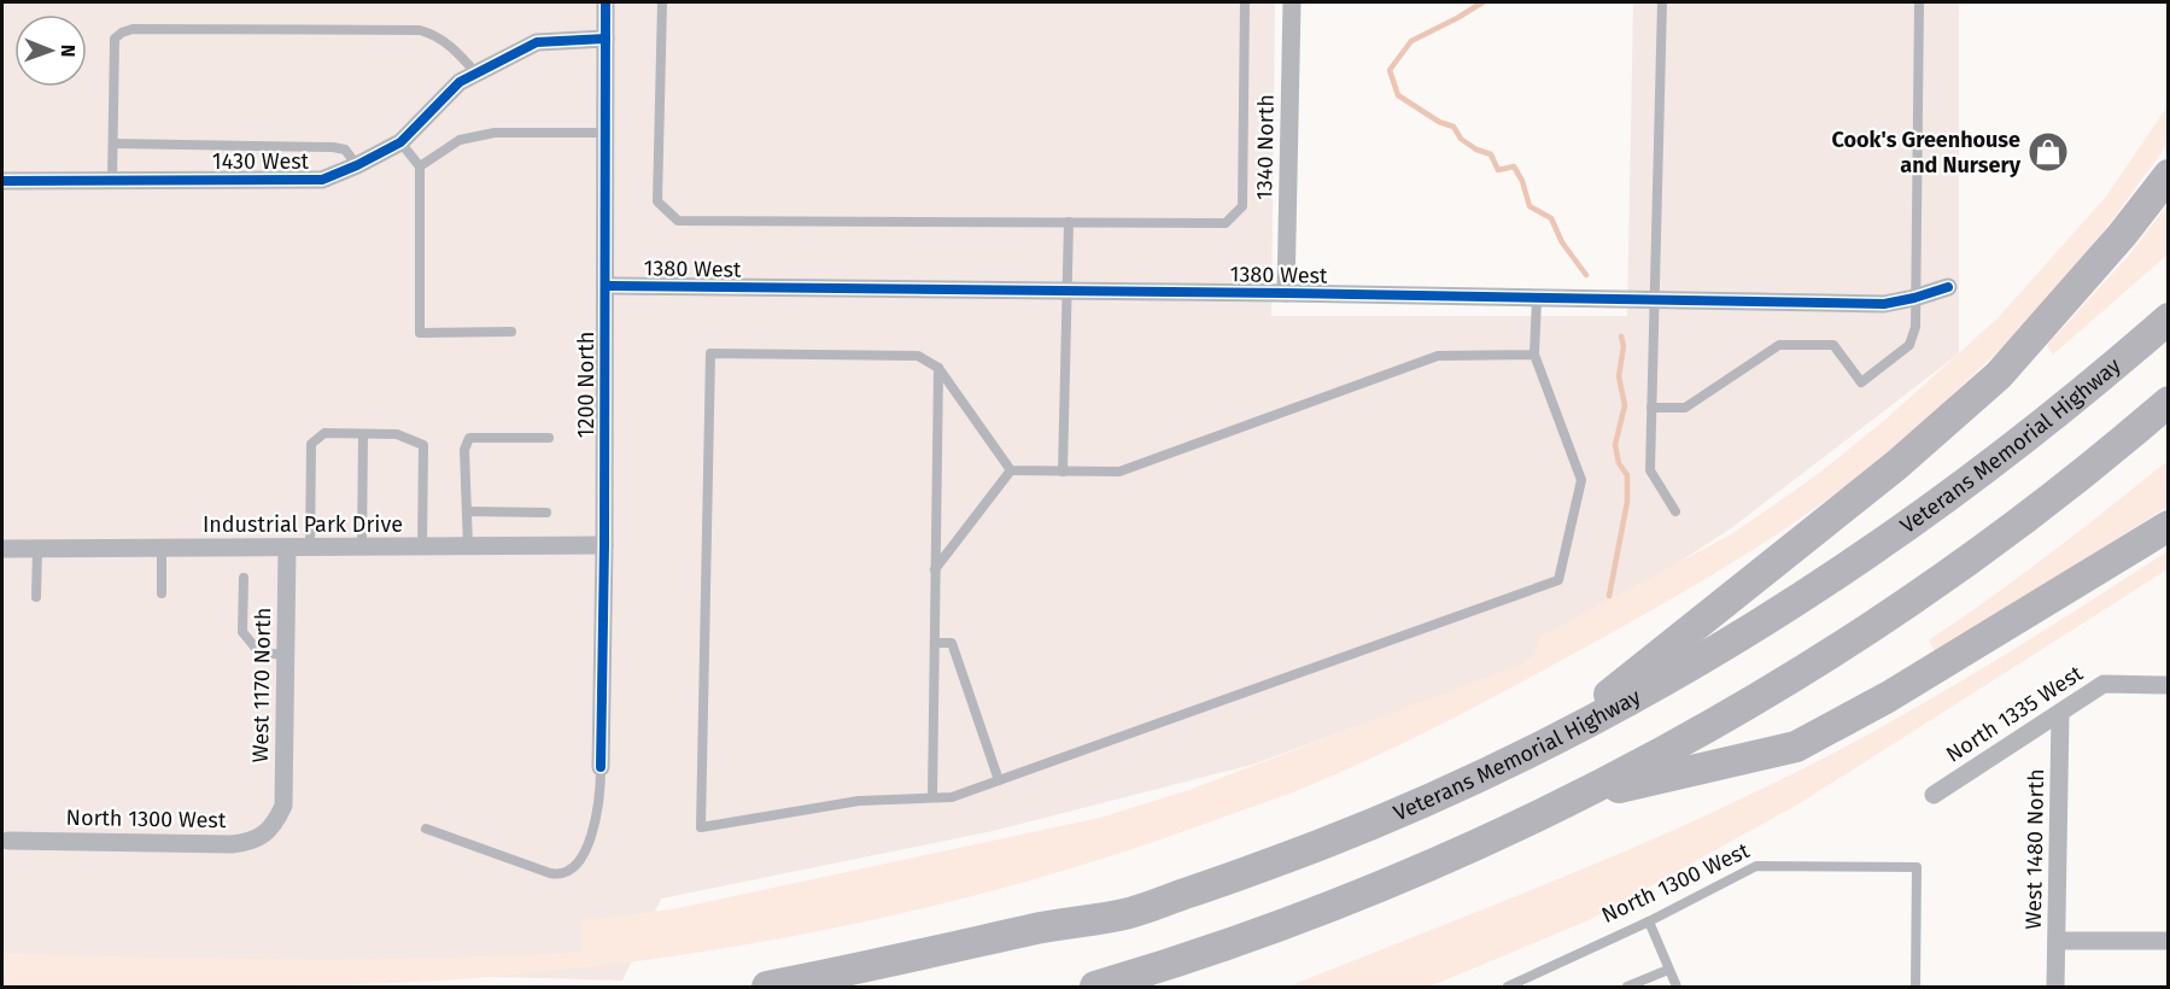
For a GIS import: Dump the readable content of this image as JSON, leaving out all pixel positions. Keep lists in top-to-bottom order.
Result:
{
  "streets": {
    "highway": ["Veterans Memorial Highway"],
    "street": [
      "1340 North",
      "1430 West",
      "1380 West",
      "1200 North",
      "Industrial Park Drive",
      "West 1170 North",
      "North 1335 West",
      "North 1300 West",
      "West 1480 North"
    ]
  },
  "crossings": [
    ["1340 North", "1380 West"],
    ["1430 West", "1200 North"],
    ["1380 West", "1200 North"],
    ["1200 North", "Industrial Park Drive"],
    ["Industrial Park Drive", "West 1170 North"],
    ["West 1170 North", "North 1300 West"],
    ["North 1335 West", "West 1480 North"]
  ],
  "places": {
    "shop": ["Cook's Greenhouse and Nursery"]
  },
  "north": "right"
}
